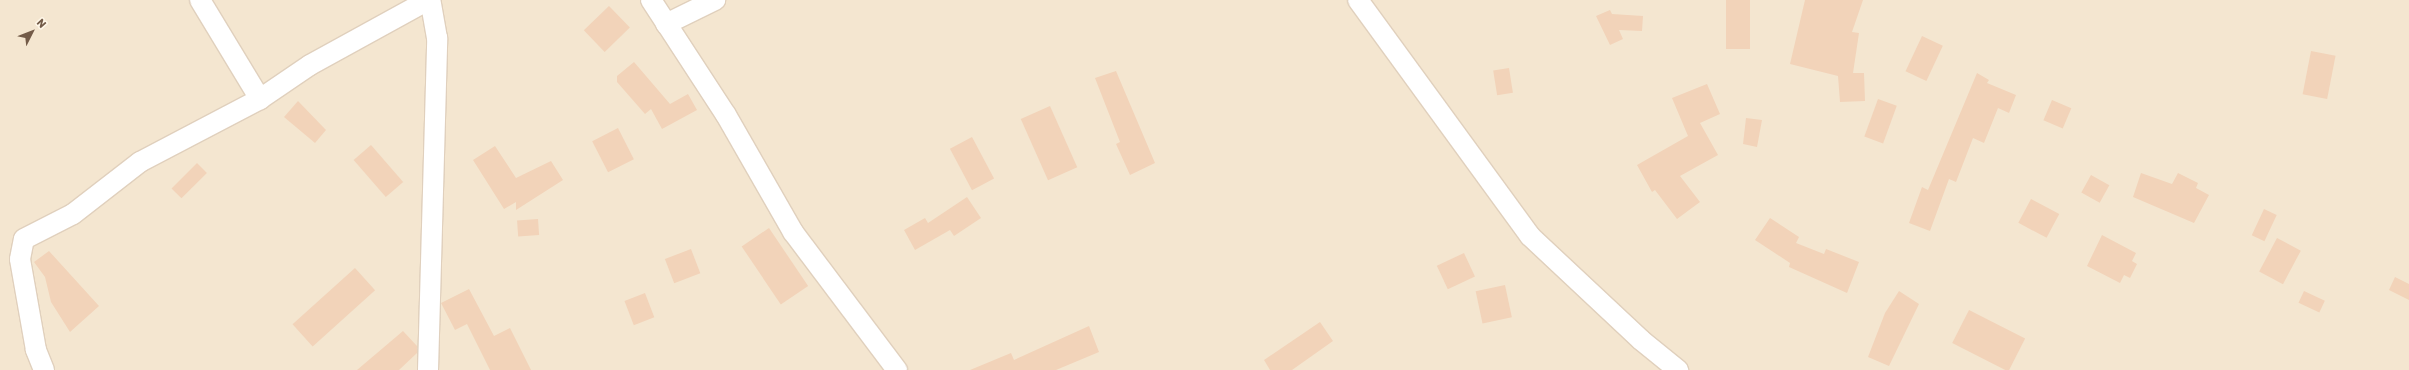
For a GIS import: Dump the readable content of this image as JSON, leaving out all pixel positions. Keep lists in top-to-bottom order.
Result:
{
  "north": "top right"
}
